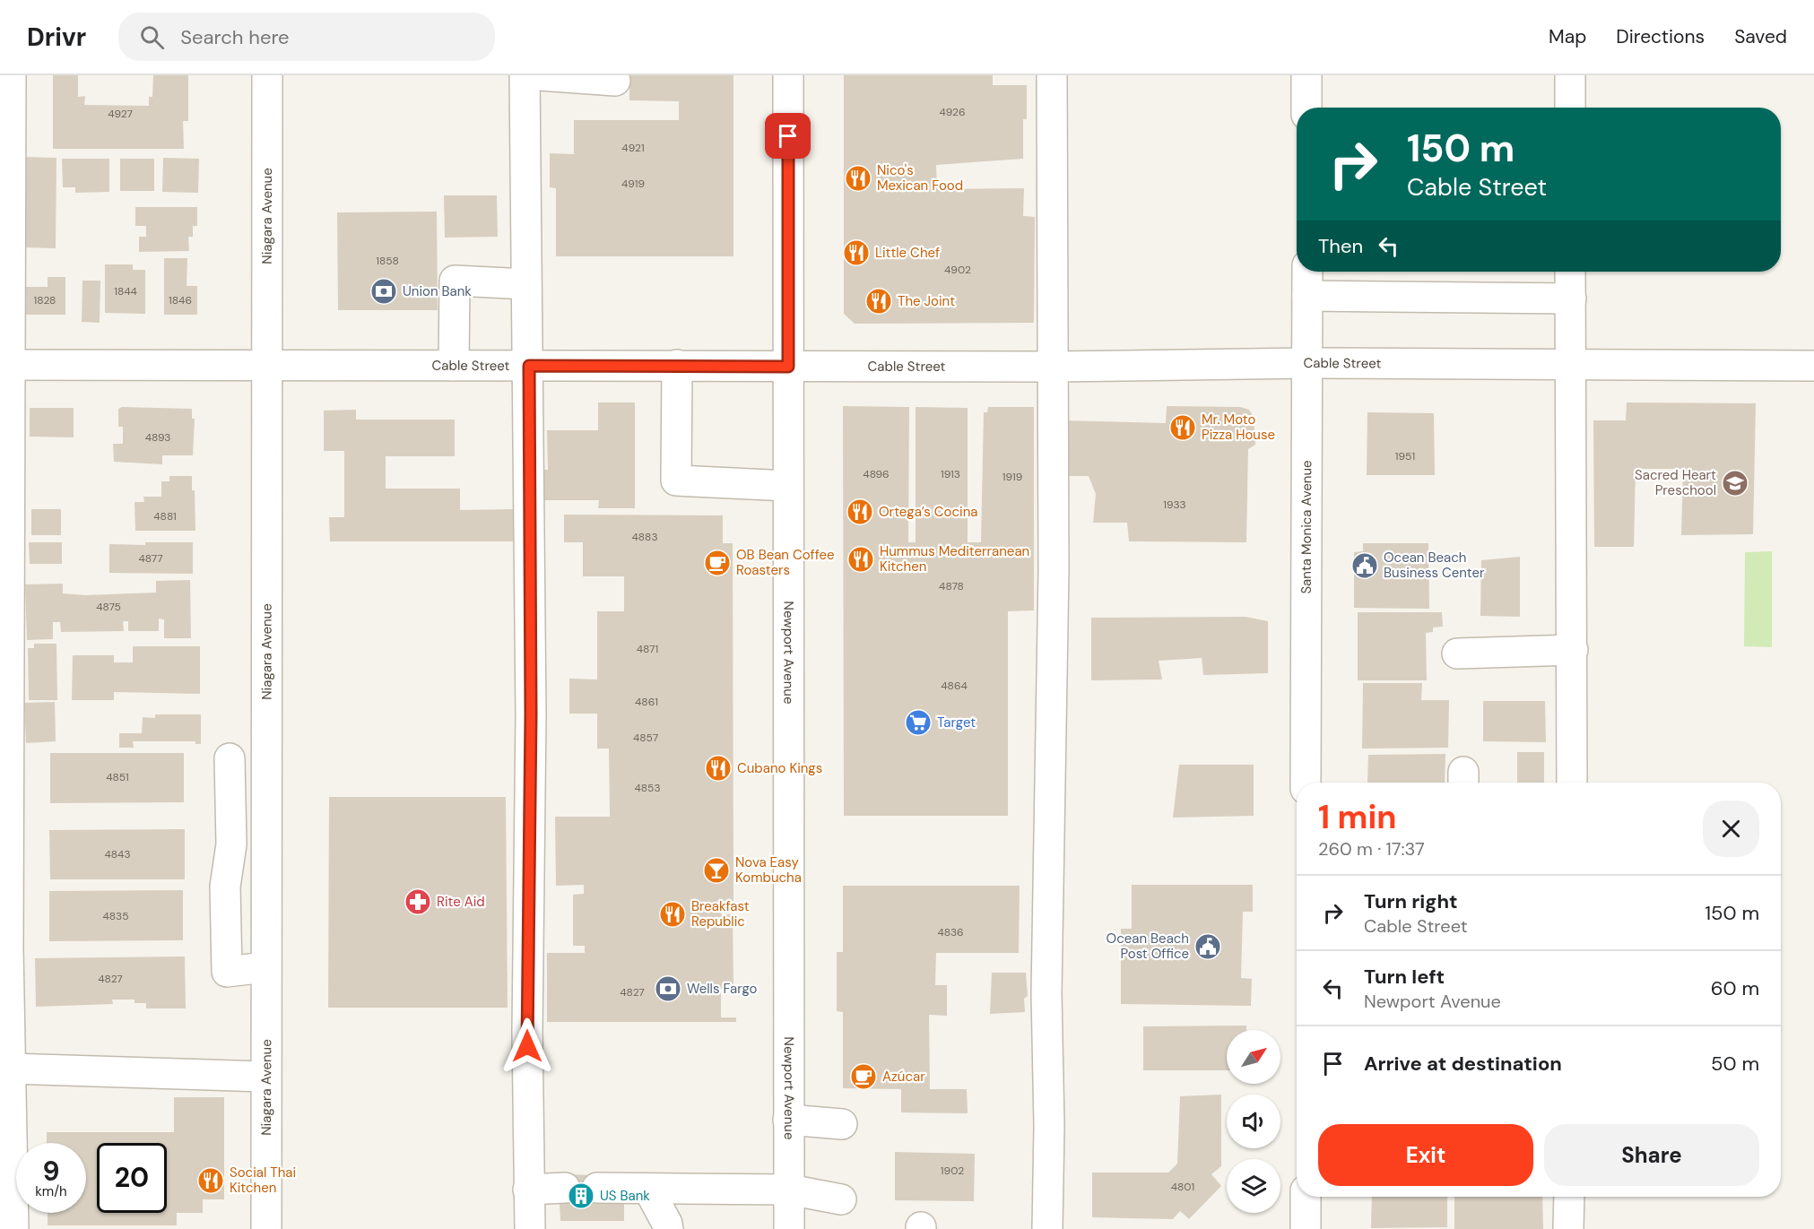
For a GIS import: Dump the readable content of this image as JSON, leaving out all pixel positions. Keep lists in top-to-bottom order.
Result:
{
  "streets": {
    "street": [
      "Niagara Avenue",
      "Cable Street",
      "Santa Monica Avenue",
      "Newport Avenue"
    ]
  },
  "crossings": [
    ["Niagara Avenue", "Cable Street"],
    ["Cable Street", "Santa Monica Avenue"],
    ["Cable Street", "Newport Avenue"]
  ],
  "places": {
    "restaurant": [
      "Nico's Mexican Food",
      "Little Chef",
      "The Joint",
      "Mr. Moto Pizza House",
      "Ortega’s Cocina",
      "Hummus Mediterranean Kitchen",
      "Cubano Kings",
      "Breakfast Republic",
      "Social Thai Kitchen"
    ],
    "bank": ["Union Bank", "Wells Fargo"],
    "school or university": ["Sacred Heart Preschool"],
    "cafe": ["OB Bean Coffee Roasters", "Azúcar"],
    "public building": ["Ocean Beach Business Center", "Ocean Beach Post Office"],
    "supermarket": ["Target"],
    "bar": ["Nova Easy Kombucha"],
    "pharmacy": ["Rite Aid"],
    "building": ["US Bank"]
  },
  "house_numbers": [
    "4926",
    "4927",
    "4921",
    "4919",
    "1858",
    "4902",
    "1844",
    "1828",
    "1846",
    "4893",
    "1951",
    "4896",
    "1913",
    "1919",
    "1933",
    "4881",
    "4883",
    "4877",
    "4878",
    "4875",
    "4871",
    "4864",
    "4861",
    "4857",
    "4851",
    "4853",
    "4843",
    "4835",
    "4836",
    "4827",
    "4827",
    "1902",
    "4801"
  ],
  "north": "top right",
  "page": {
    "header": "Drivr",
    "search": "Search here",
    "nav": ["Map", "Directions", "Saved"],
    "turn": ["150 m", "Cable Street"],
    "then": "Then",
    "heading": ["1 min", "260 m · 17:37"],
    "list": [
      {
        "name": "Turn right",
        "note": "Cable Street",
        "value": "150 m"
      },
      {
        "name": "Turn left",
        "note": "Newport Avenue",
        "value": "60 m"
      },
      {
        "name": "Arrive at destination",
        "value": "50 m"
      }
    ],
    "buttons": ["Exit", "Share"],
    "speed": "9 km/h",
    "limit": "20"
  }
}
